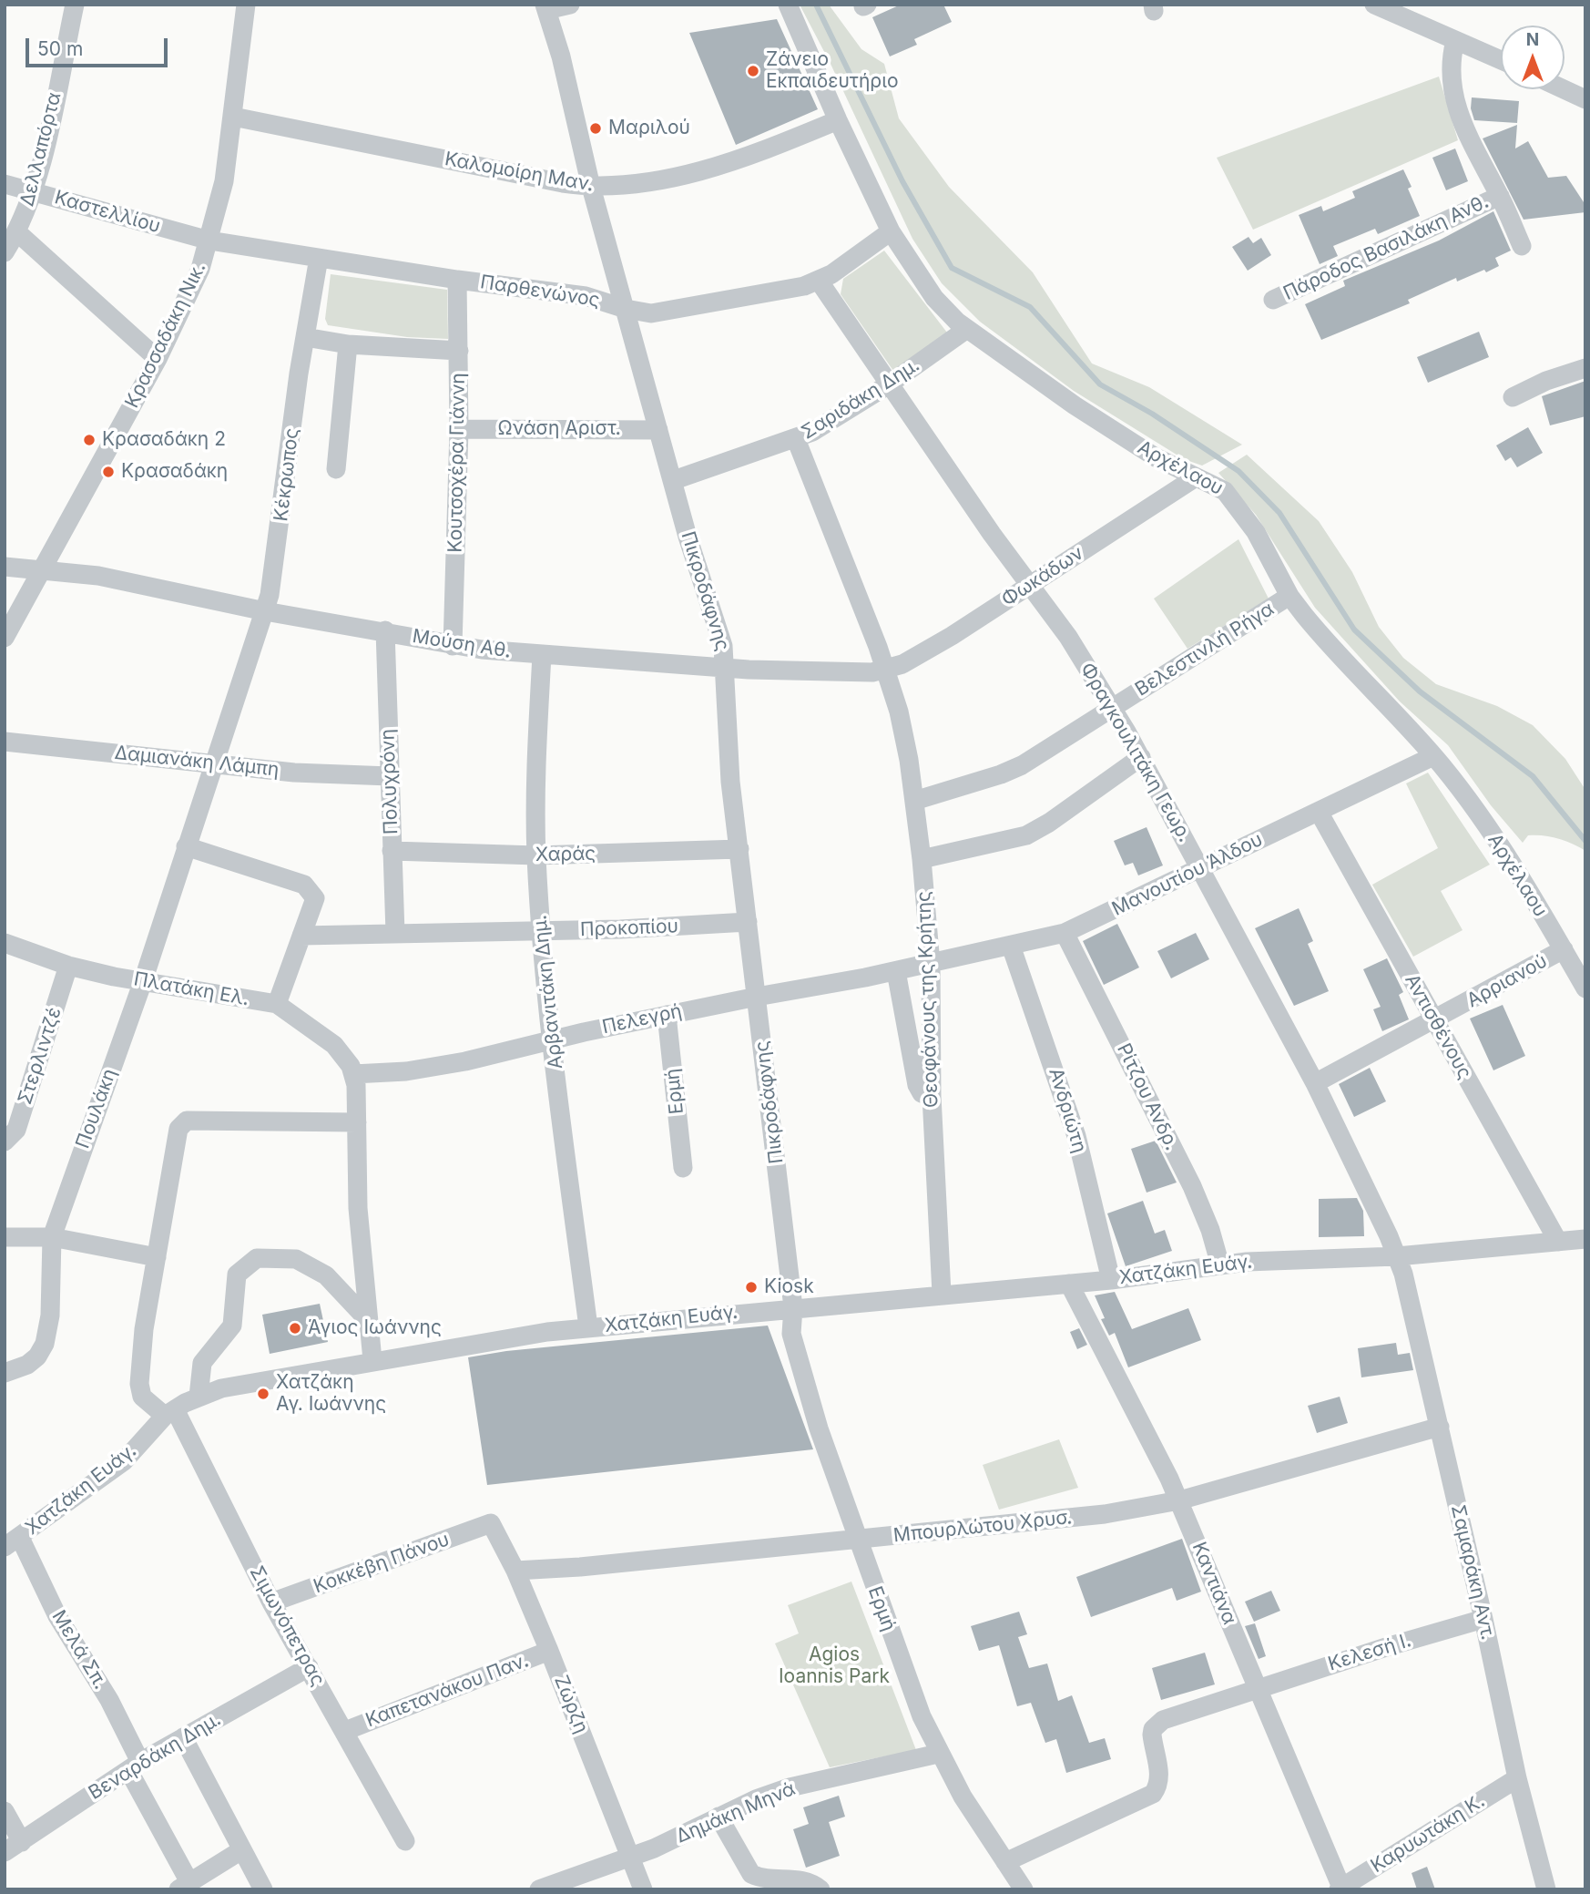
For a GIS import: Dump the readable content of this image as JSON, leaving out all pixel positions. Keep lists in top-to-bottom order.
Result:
{
  "streets": {
    "street": [
      "Δελλαπόρτα",
      "Καλομοίρη Μαν.",
      "Καστελλίου",
      "Πάροδος Βασιλάκη Ανθ.",
      "Παρθενώνος",
      "Κρασσαδάκη Νικ.",
      "Σαριδάκη Δημ.",
      "Ωνάση Αριστ.",
      "Κουτσοχέρα Γιάννη",
      "Αρχέλαου",
      "Κέκρωπος",
      "Φωκάδων",
      "Πικροδάφνης",
      "Μούση Αθ.",
      "Βελεστινλή Ρήγα",
      "Φραγκουλιτάκη Γεωρ.",
      "Δαμιανάκη Λάμπη",
      "Πολυχρόνη",
      "Χαράς",
      "Μανουτίου Άλδου",
      "Προκοπίου",
      "Αρριανού",
      "Πλατάκη Ελ.",
      "Αρβανιτάκη Δημ.",
      "Θεοφάνους της Κρήτης",
      "Πελεγρή",
      "Αντισθένους",
      "Στερλιντζέ",
      "Ερμή",
      "Ρίτζου Ανδρ.",
      "Πουλάκη",
      "Ανδριώτη",
      "Χατζάκη Ευάγ.",
      "Μπουρλώτου Χρυσ.",
      "Κοκκέβη Πάνου",
      "Σαμαράκη Αντ.",
      "Καντιάνα",
      "Σιμωνόπετρας",
      "Μελά Σπ.",
      "Κελεσή Ι.",
      "Καπετανάκου Παν.",
      "Ζώρζη",
      "Βεναρδάκη Δημ.",
      "Δημάκη Μηνά",
      "Καρυωτάκη Κ."
    ]
  },
  "crossings": [
    ["Δελλαπόρτα", "Καστελλίου"],
    ["Καλομοίρη Μαν.", "Κρασσαδάκη Νικ."],
    ["Καλομοίρη Μαν.", "Αρχέλαου"],
    ["Καλομοίρη Μαν.", "Πικροδάφνης"],
    ["Καστελλίου", "Παρθενώνος"],
    ["Καστελλίου", "Κρασσαδάκη Νικ."],
    ["Παρθενώνος", "Κρασσαδάκη Νικ."],
    ["Παρθενώνος", "Κουτσοχέρα Γιάννη"],
    ["Παρθενώνος", "Αρχέλαου"],
    ["Παρθενώνος", "Κέκρωπος"],
    ["Παρθενώνος", "Πικροδάφνης"],
    ["Παρθενώνος", "Φραγκουλιτάκη Γεωρ."],
    ["Κρασσαδάκη Νικ.", "Μούση Αθ."],
    ["Σαριδάκη Δημ.", "Αρχέλαου"],
    ["Σαριδάκη Δημ.", "Πικροδάφνης"],
    ["Σαριδάκη Δημ.", "Φραγκουλιτάκη Γεωρ."],
    ["Σαριδάκη Δημ.", "Θεοφάνους της Κρήτης"],
    ["Ωνάση Αριστ.", "Κουτσοχέρα Γιάννη"],
    ["Ωνάση Αριστ.", "Πικροδάφνης"],
    ["Κουτσοχέρα Γιάννη", "Μούση Αθ."],
    ["Αρχέλαου", "Φωκάδων"],
    ["Αρχέλαου", "Βελεστινλή Ρήγα"],
    ["Αρχέλαου", "Μανουτίου Άλδου"],
    ["Αρχέλαου", "Αρριανού"],
    ["Κέκρωπος", "Μούση Αθ."],
    ["Κέκρωπος", "Δαμιανάκη Λάμπη"],
    ["Κέκρωπος", "Πουλάκη"],
    ["Φωκάδων", "Μούση Αθ."],
    ["Φωκάδων", "Φραγκουλιτάκη Γεωρ."],
    ["Φωκάδων", "Θεοφάνους της Κρήτης"],
    ["Πικροδάφνης", "Μούση Αθ."],
    ["Πικροδάφνης", "Χαράς"],
    ["Πικροδάφνης", "Προκοπίου"],
    ["Πικροδάφνης", "Πελεγρή"],
    ["Πικροδάφνης", "Ερμή"],
    ["Πικροδάφνης", "Χατζάκη Ευάγ."],
    ["Μούση Αθ.", "Πολυχρόνη"],
    ["Μούση Αθ.", "Αρβανιτάκη Δημ."],
    ["Μούση Αθ.", "Θεοφάνους της Κρήτης"],
    ["Βελεστινλή Ρήγα", "Φραγκουλιτάκη Γεωρ."],
    ["Βελεστινλή Ρήγα", "Θεοφάνους της Κρήτης"],
    ["Φραγκουλιτάκη Γεωρ.", "Μανουτίου Άλδου"],
    ["Φραγκουλιτάκη Γεωρ.", "Αρριανού"],
    ["Φραγκουλιτάκη Γεωρ.", "Χατζάκη Ευάγ."],
    ["Φραγκουλιτάκη Γεωρ.", "Σαμαράκη Αντ."],
    ["Δαμιανάκη Λάμπη", "Πολυχρόνη"],
    ["Δαμιανάκη Λάμπη", "Πουλάκη"],
    ["Πολυχρόνη", "Χαράς"],
    ["Πολυχρόνη", "Προκοπίου"],
    ["Χαράς", "Αρβανιτάκη Δημ."],
    ["Μανουτίου Άλδου", "Θεοφάνους της Κρήτης"],
    ["Μανουτίου Άλδου", "Πελεγρή"],
    ["Μανουτίου Άλδου", "Αντισθένους"],
    ["Μανουτίου Άλδου", "Ρίτζου Ανδρ."],
    ["Μανουτίου Άλδου", "Ανδριώτη"],
    ["Προκοπίου", "Αρβανιτάκη Δημ."],
    ["Αρριανού", "Αντισθένους"],
    ["Πλατάκη Ελ.", "Πελεγρή"],
    ["Πλατάκη Ελ.", "Στερλιντζέ"],
    ["Πλατάκη Ελ.", "Πουλάκη"],
    ["Αρβανιτάκη Δημ.", "Πελεγρή"],
    ["Αρβανιτάκη Δημ.", "Χατζάκη Ευάγ."],
    ["Θεοφάνους της Κρήτης", "Πελεγρή"],
    ["Θεοφάνους της Κρήτης", "Χατζάκη Ευάγ."],
    ["Πελεγρή", "Ερμή"],
    ["Αντισθένους", "Χατζάκη Ευάγ."],
    ["Ερμή", "Χατζάκη Ευάγ."],
    ["Ερμή", "Μπουρλώτου Χρυσ."],
    ["Ερμή", "Κελεσή Ι."],
    ["Ερμή", "Δημάκη Μηνά"],
    ["Ρίτζου Ανδρ.", "Χατζάκη Ευάγ."],
    ["Ανδριώτη", "Χατζάκη Ευάγ."],
    ["Χατζάκη Ευάγ.", "Σαμαράκη Αντ."],
    ["Χατζάκη Ευάγ.", "Καντιάνα"],
    ["Χατζάκη Ευάγ.", "Σιμωνόπετρας"],
    ["Χατζάκη Ευάγ.", "Μελά Σπ."],
    ["Μπουρλώτου Χρυσ.", "Σαμαράκη Αντ."],
    ["Μπουρλώτου Χρυσ.", "Καντιάνα"],
    ["Μπουρλώτου Χρυσ.", "Ζώρζη"],
    ["Κοκκέβη Πάνου", "Σιμωνόπετρας"],
    ["Κοκκέβη Πάνου", "Ζώρζη"],
    ["Σαμαράκη Αντ.", "Κελεσή Ι."],
    ["Σαμαράκη Αντ.", "Καρυωτάκη Κ."],
    ["Καντιάνα", "Κελεσή Ι."],
    ["Καντιάνα", "Καρυωτάκη Κ."],
    ["Σιμωνόπετρας", "Καπετανάκου Παν."],
    ["Σιμωνόπετρας", "Βεναρδάκη Δημ."],
    ["Μελά Σπ.", "Βεναρδάκη Δημ."],
    ["Καπετανάκου Παν.", "Ζώρζη"],
    ["Ζώρζη", "Δημάκη Μηνά"]
  ],
  "parks": ["Agios Ioannis Park"],
  "places": [
    "Ζάνειο Εκπαιδευτήριο",
    "Μαριλού",
    "Κρασαδάκη 2",
    "Κρασαδάκη",
    "Kiosk",
    "Άγιος Ιωάννης",
    "Χατζάκη Αγ. Ιωάννης"
  ],
  "scale_bar": "50 m",
  "north": "top"
}
